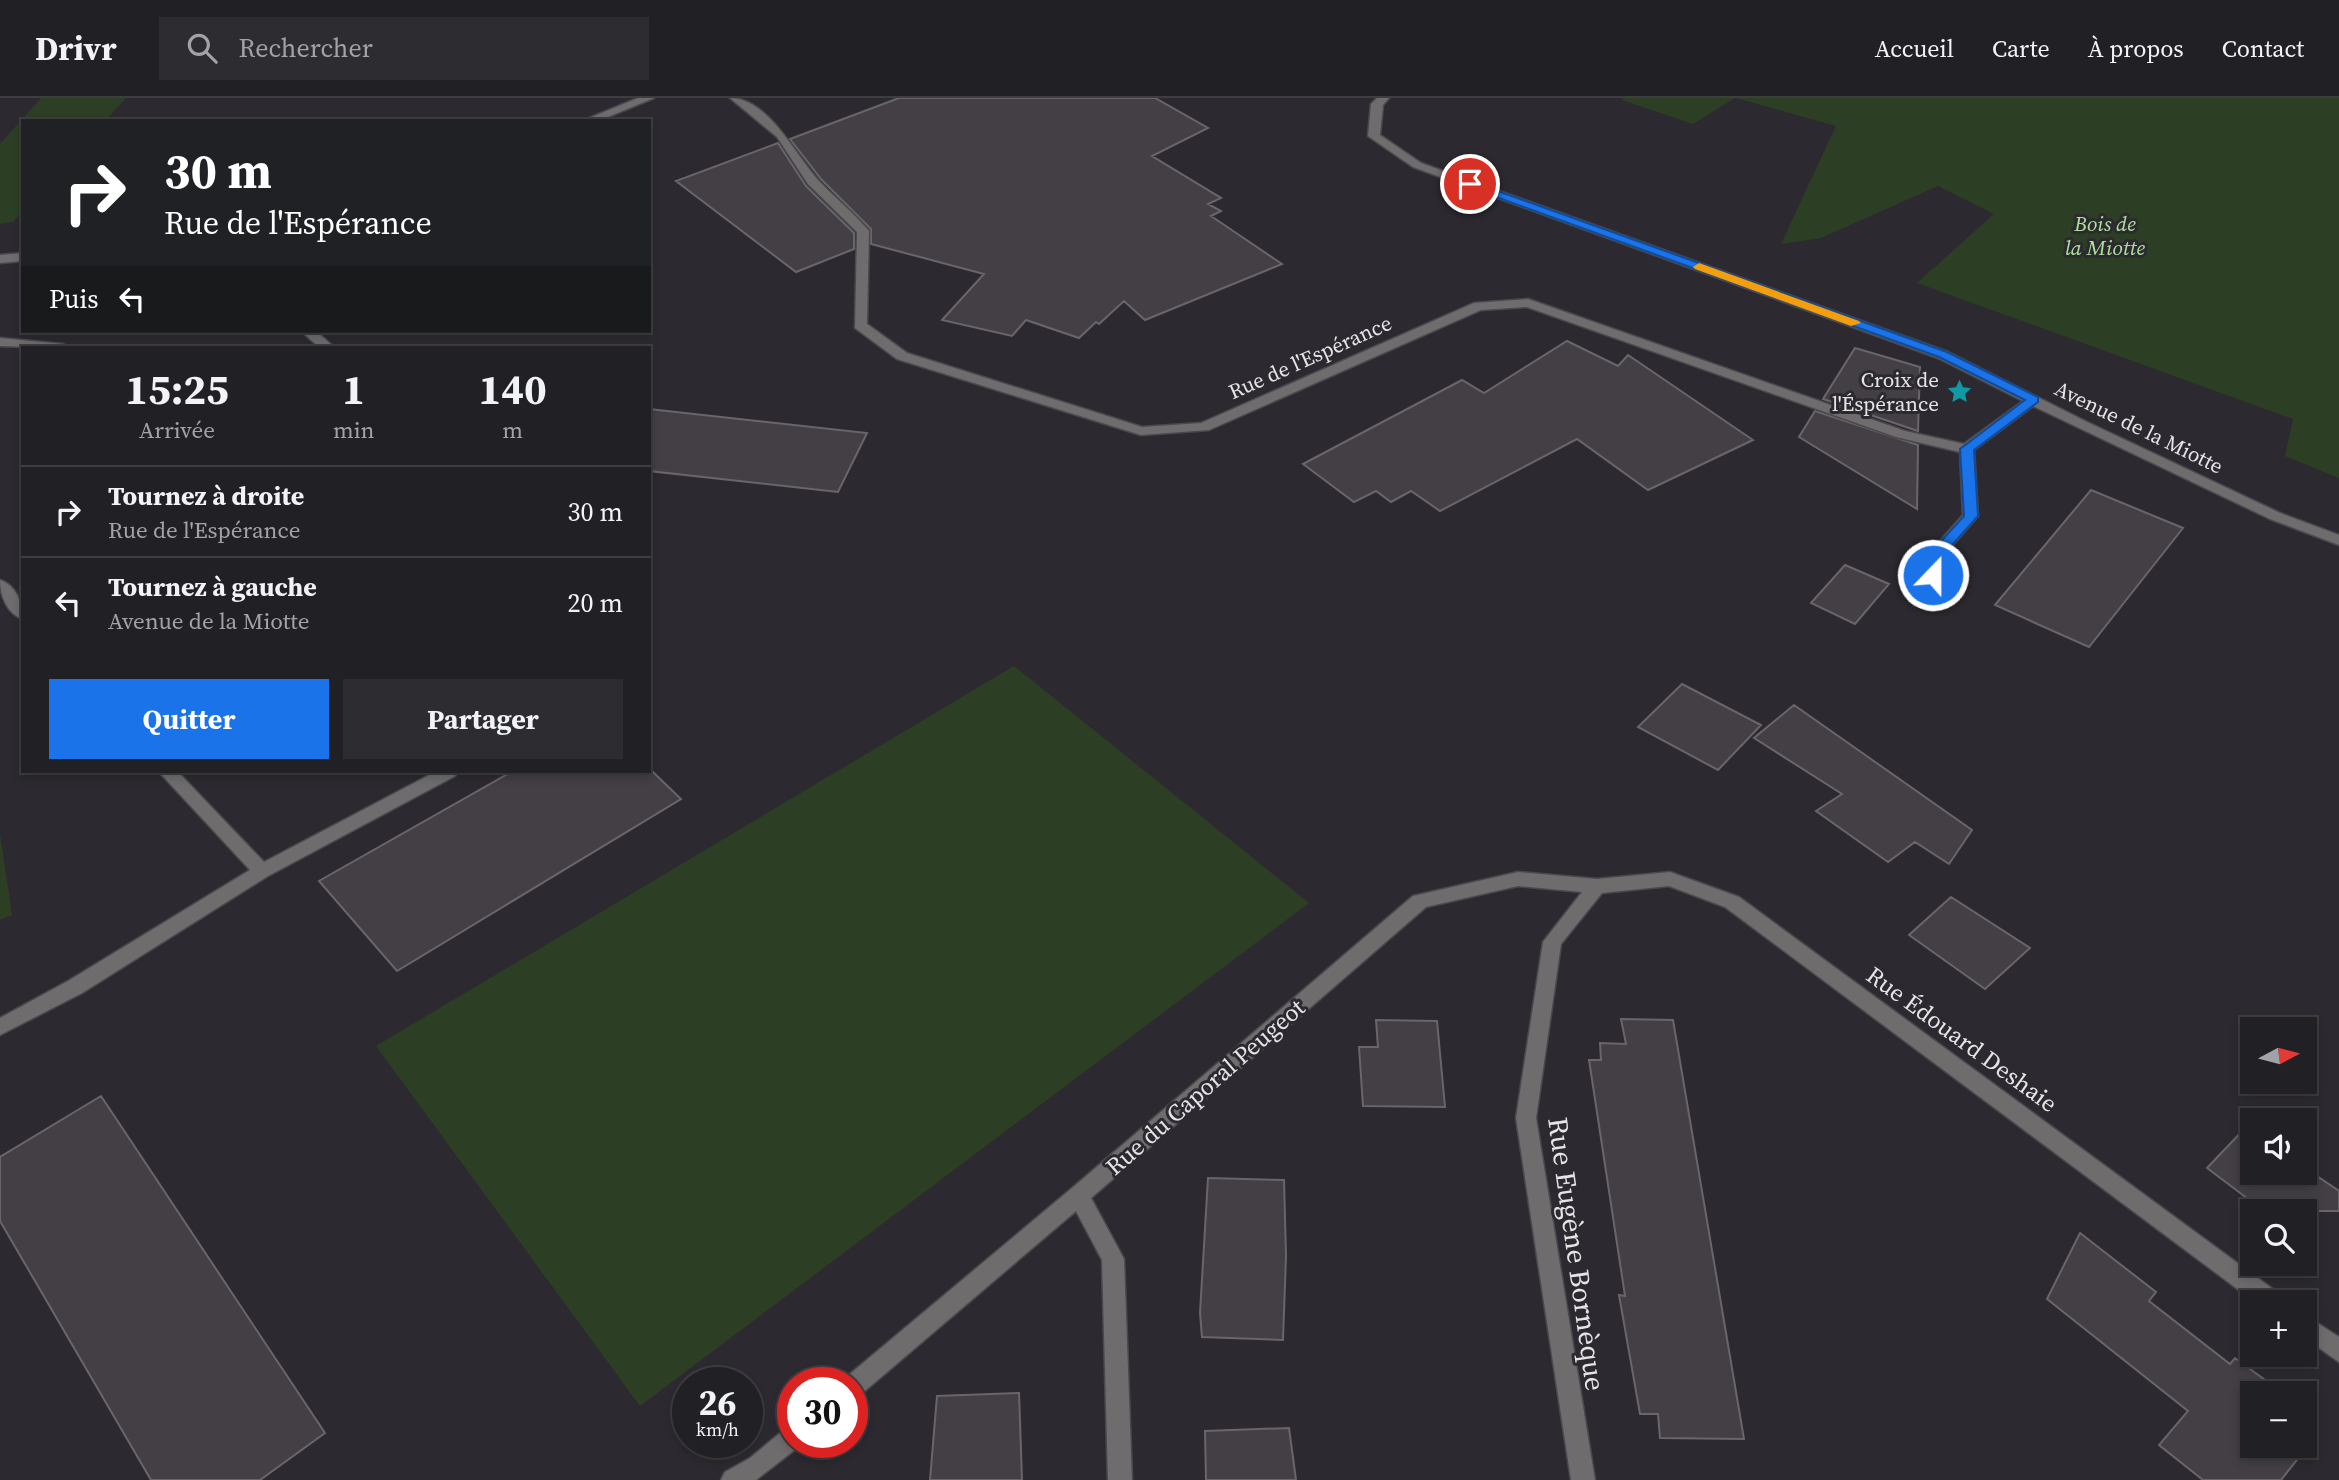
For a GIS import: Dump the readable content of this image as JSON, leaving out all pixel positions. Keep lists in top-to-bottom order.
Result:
{
  "streets": {
    "street": [
      "Rue de l'Espérance",
      "Avenue de la Miotte",
      "Rue Édouard Deshaie",
      "Rue du Caporal Peugeot",
      "Rue Eugène Bornèque"
    ]
  },
  "crossings": [
    ["Rue Édouard Deshaie", "Rue du Caporal Peugeot"],
    ["Rue Édouard Deshaie", "Rue Eugène Bornèque"],
    ["Rue du Caporal Peugeot", "Rue Eugène Bornèque"]
  ],
  "parks": ["Bois de la Miotte"],
  "places": {
    "place": ["Croix de l'Éspérance"]
  },
  "north": "right",
  "page": {
    "header": "Drivr",
    "search": "Rechercher",
    "nav": [
      "Accueil",
      "Carte",
      "À propos",
      "Contact"
    ],
    "turn": ["30 m", "Rue de l'Espérance"],
    "then": "Puis",
    "eta": [
      "15:25",
      "Arrivée",
      "1",
      "min",
      "140",
      "m"
    ],
    "list": [
      {
        "name": "Tournez à droite",
        "note": "Rue de l'Espérance",
        "value": "30 m"
      },
      {
        "name": "Tournez à gauche",
        "note": "Avenue de la Miotte",
        "value": "20 m"
      }
    ],
    "buttons": ["Quitter", "Partager"],
    "map_buttons": ["+", "−"],
    "speed": "26 km/h",
    "limit": "30"
  }
}
